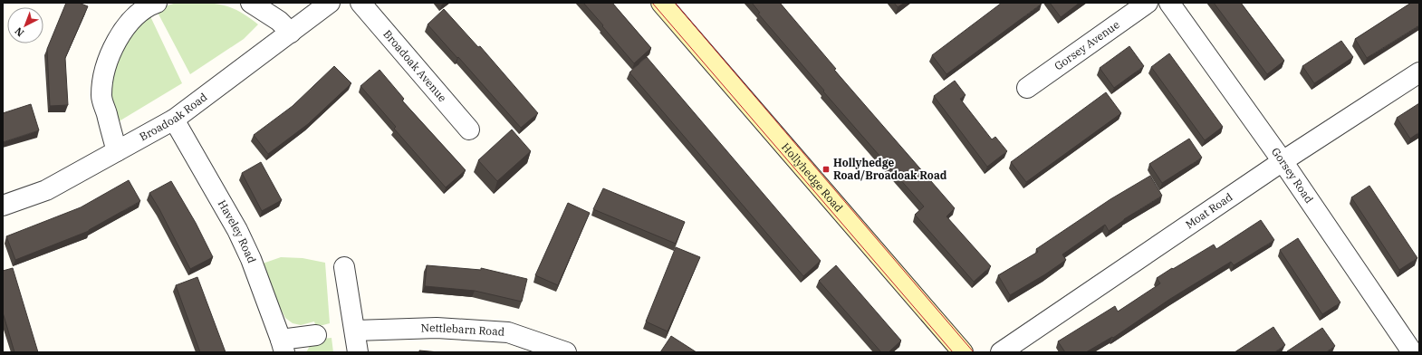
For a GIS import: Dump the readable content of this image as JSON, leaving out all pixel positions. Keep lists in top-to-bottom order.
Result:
{
  "streets": {
    "street": [
      "Gorsey Avenue",
      "Broadoak Avenue",
      "Broadoak Road",
      "Gorsey Road",
      "Hollyhedge Road",
      "Moat Road",
      "Haveley Road",
      "Nettlebarn Road"
    ]
  },
  "crossings": [
    ["Broadoak Road", "Haveley Road"],
    ["Gorsey Road", "Moat Road"]
  ],
  "places": {
    "transit": ["Hollyhedge Road/Broadoak Road"]
  },
  "north": "bottom left"
}
